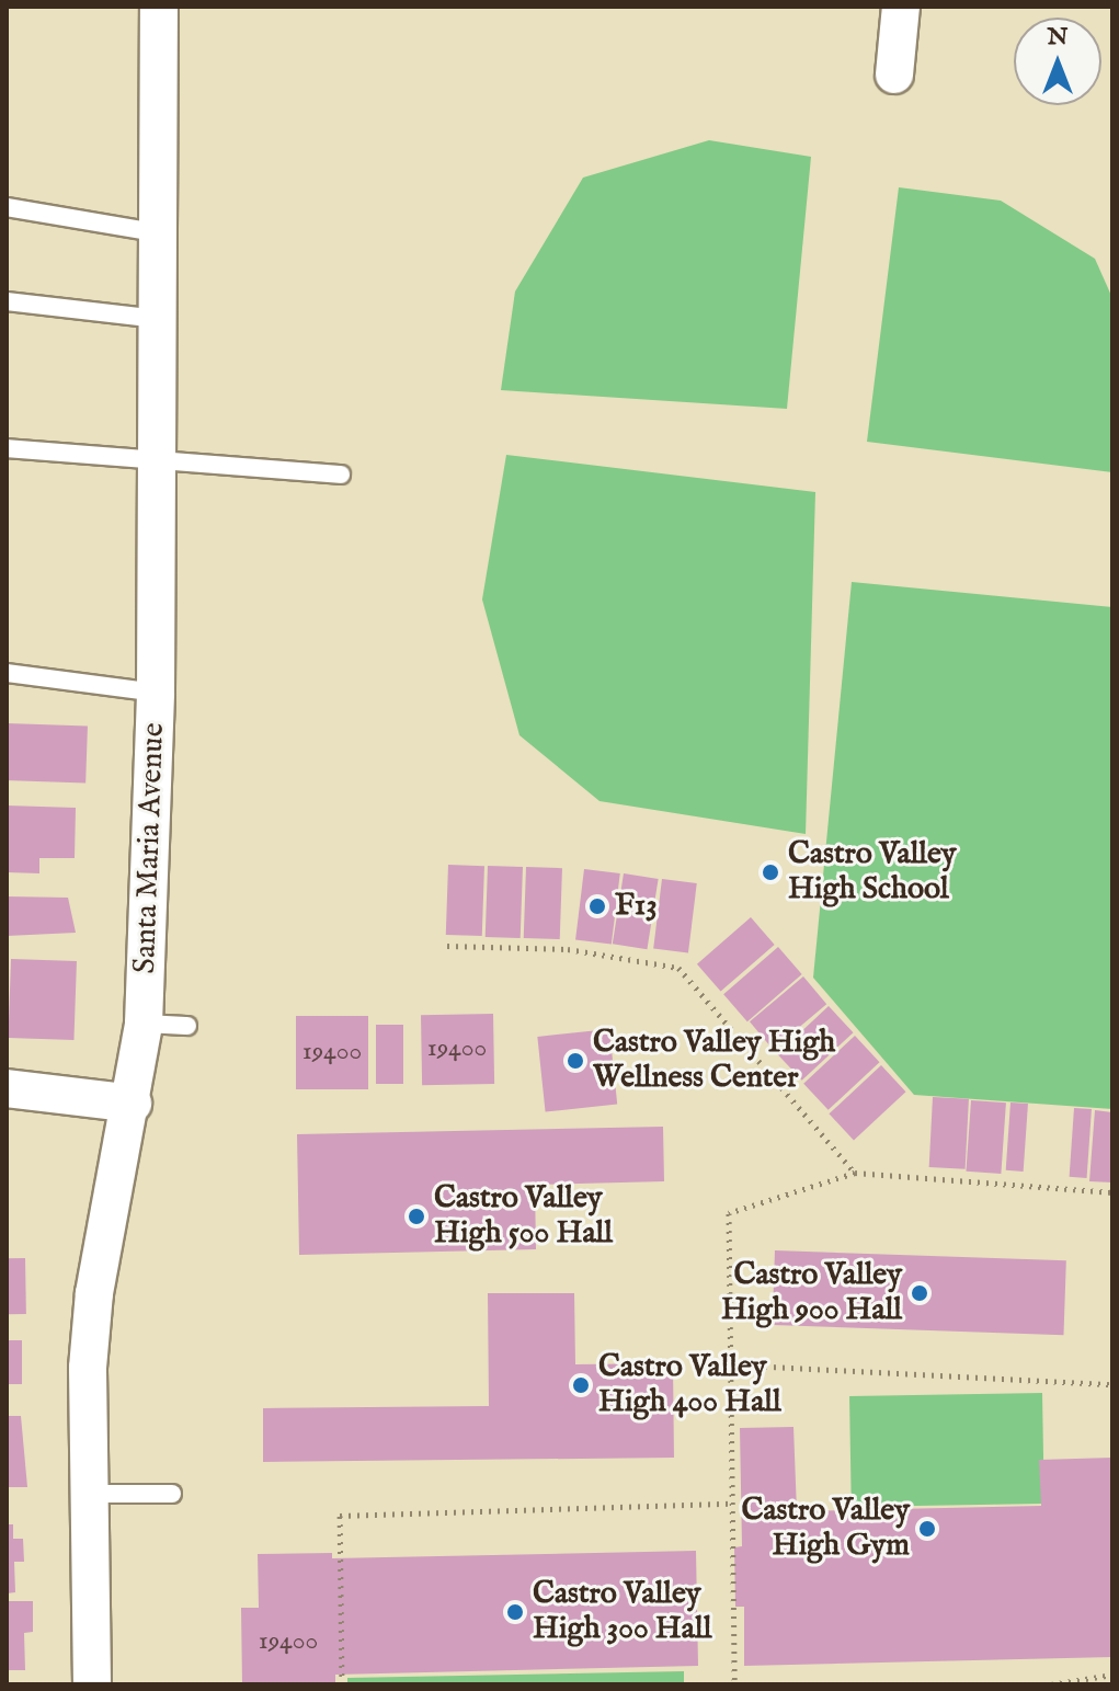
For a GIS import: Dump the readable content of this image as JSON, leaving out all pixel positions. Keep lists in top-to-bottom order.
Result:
{
  "streets": {
    "street": ["Santa Maria Avenue"]
  },
  "places": [
    "Castro Valley High School",
    "F13",
    "Castro Valley High Wellness Center",
    "Castro Valley High 500 Hall",
    "Castro Valley High 900 Hall",
    "Castro Valley High 400 Hall",
    "Castro Valley High Gym",
    "Castro Valley High 300 Hall"
  ],
  "house_numbers": ["19400", "19400", "19400"],
  "north": "top"
}
